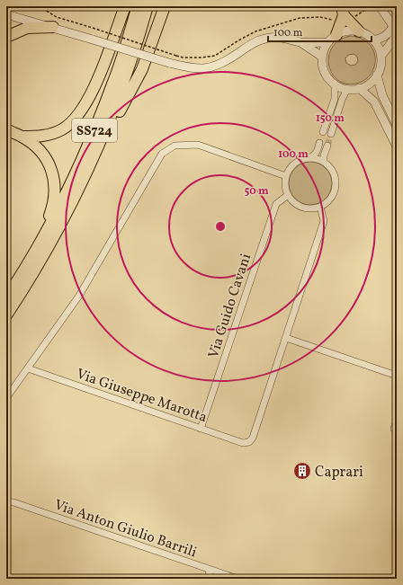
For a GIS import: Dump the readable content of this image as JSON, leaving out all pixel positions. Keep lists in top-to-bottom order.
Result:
{
  "streets": {
    "highway": ["SS724"],
    "street": ["Via Guido Cavani", "Via Giuseppe Marotta", "Via Anton Giulio Barrili"]
  },
  "crossings": [
    ["Via Guido Cavani", "Via Giuseppe Marotta"]
  ],
  "places": {
    "building": ["Caprari"]
  },
  "scale_bar": "100 m",
  "rings": ["150 m", "100 m", "50 m"]
}
